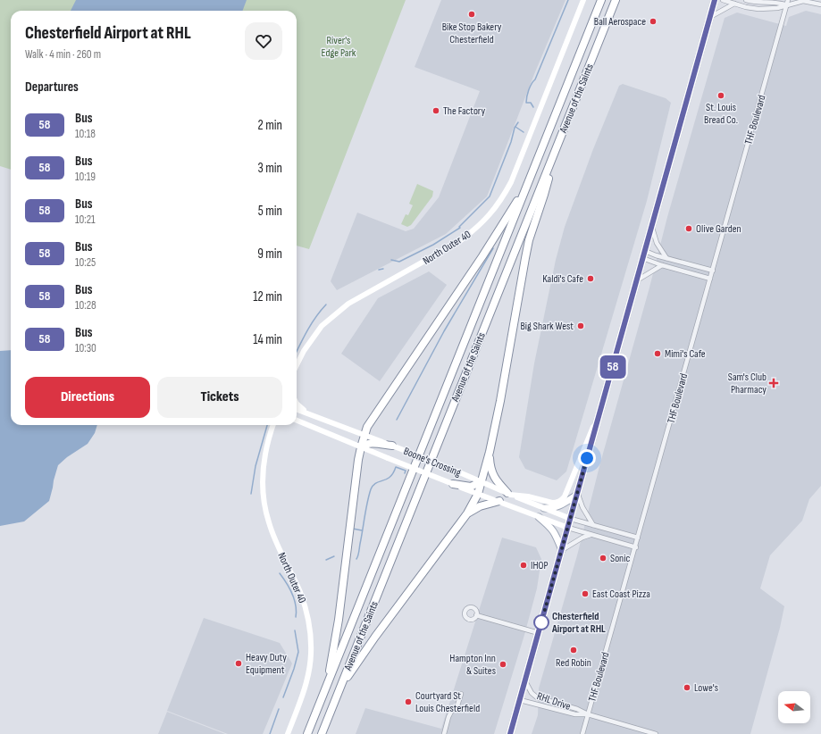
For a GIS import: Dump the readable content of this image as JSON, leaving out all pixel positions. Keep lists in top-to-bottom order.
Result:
{
  "streets": {
    "highway": ["Avenue of the Saints"],
    "street": [
      "THF Boulevard",
      "North Outer 40",
      "Boone's Crossing",
      "RHL Drive"
    ]
  },
  "crossings": [
    ["THF Boulevard", "RHL Drive"]
  ],
  "parks": ["River's Edge Park"],
  "places": {
    "other": [
      "Bike Stop Bakery Chesterfield",
      "Ball Aerospace",
      "St. Louis Bread Co.",
      "The Factory",
      "Olive Garden",
      "Kaldi's Cafe",
      "Big Shark West",
      "Mimi's Cafe",
      "Sonic",
      "IHOP",
      "East Coast Pizza",
      "Chesterfield Airport at RHL",
      "Red Robin",
      "Heavy Duty Equipment",
      "Hampton Inn & Suites",
      "Lowe's",
      "Courtyard St Louis Chesterfield"
    ],
    "health": ["Sam's Club Pharmacy"]
  },
  "lines": ["bus line 58"],
  "north": "left",
  "page": {
    "on_map": "58",
    "heading": [
      ["Chesterfield Airport at RHL", "Walk · 4 min · 260 m"],
      "Departures"
    ],
    "list": [
      {
        "mark": "58",
        "name": "Bus",
        "note": "10:18",
        "value": "2 min"
      },
      {
        "mark": "58",
        "name": "Bus",
        "note": "10:19",
        "value": "3 min"
      },
      {
        "mark": "58",
        "name": "Bus",
        "note": "10:21",
        "value": "5 min"
      },
      {
        "mark": "58",
        "name": "Bus",
        "note": "10:25",
        "value": "9 min"
      },
      {
        "mark": "58",
        "name": "Bus",
        "note": "10:28",
        "value": "12 min"
      },
      {
        "mark": "58",
        "name": "Bus",
        "note": "10:30",
        "value": "14 min"
      }
    ],
    "buttons": ["Directions", "Tickets"]
  }
}
